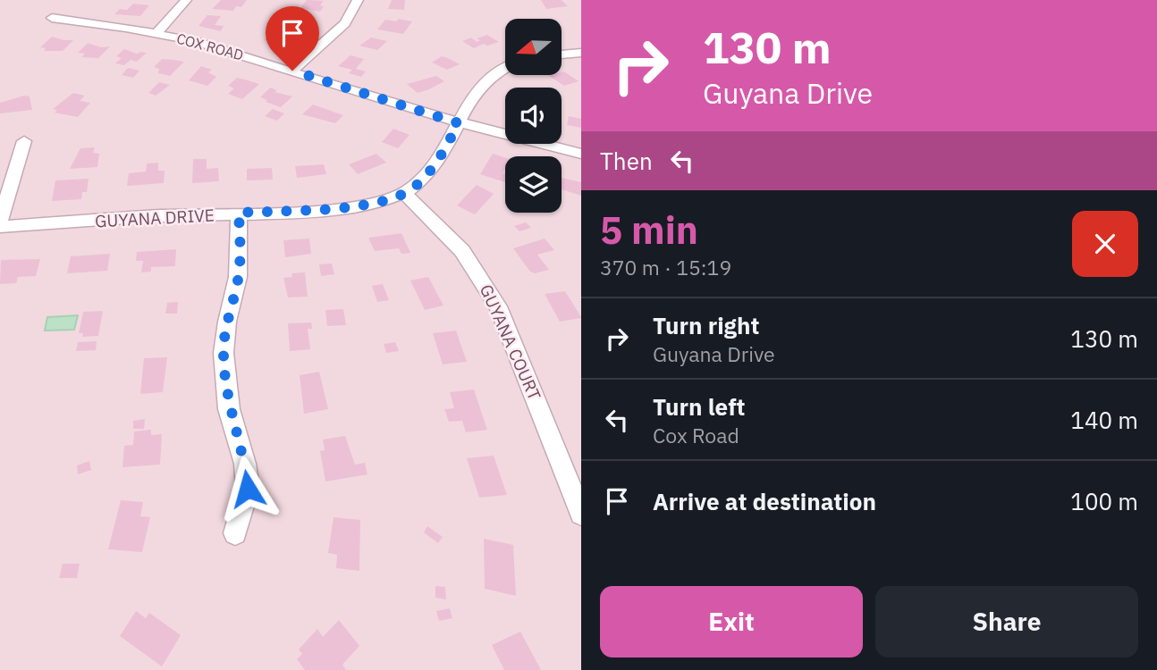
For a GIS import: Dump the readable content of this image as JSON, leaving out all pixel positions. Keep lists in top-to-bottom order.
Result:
{
  "streets": {
    "street": ["COX ROAD", "GUYANA DRIVE", "GUYANA COURT"]
  },
  "crossings": [
    ["COX ROAD", "GUYANA DRIVE"],
    ["GUYANA DRIVE", "GUYANA COURT"]
  ],
  "north": "left",
  "page": {
    "turn": ["130 m", "Guyana Drive"],
    "then": "Then",
    "heading": ["5 min", "370 m · 15:19"],
    "list": [
      {
        "name": "Turn right",
        "note": "Guyana Drive",
        "value": "130 m"
      },
      {
        "name": "Turn left",
        "note": "Cox Road",
        "value": "140 m"
      },
      {
        "name": "Arrive at destination",
        "value": "100 m"
      }
    ],
    "buttons": ["Exit", "Share"]
  }
}
